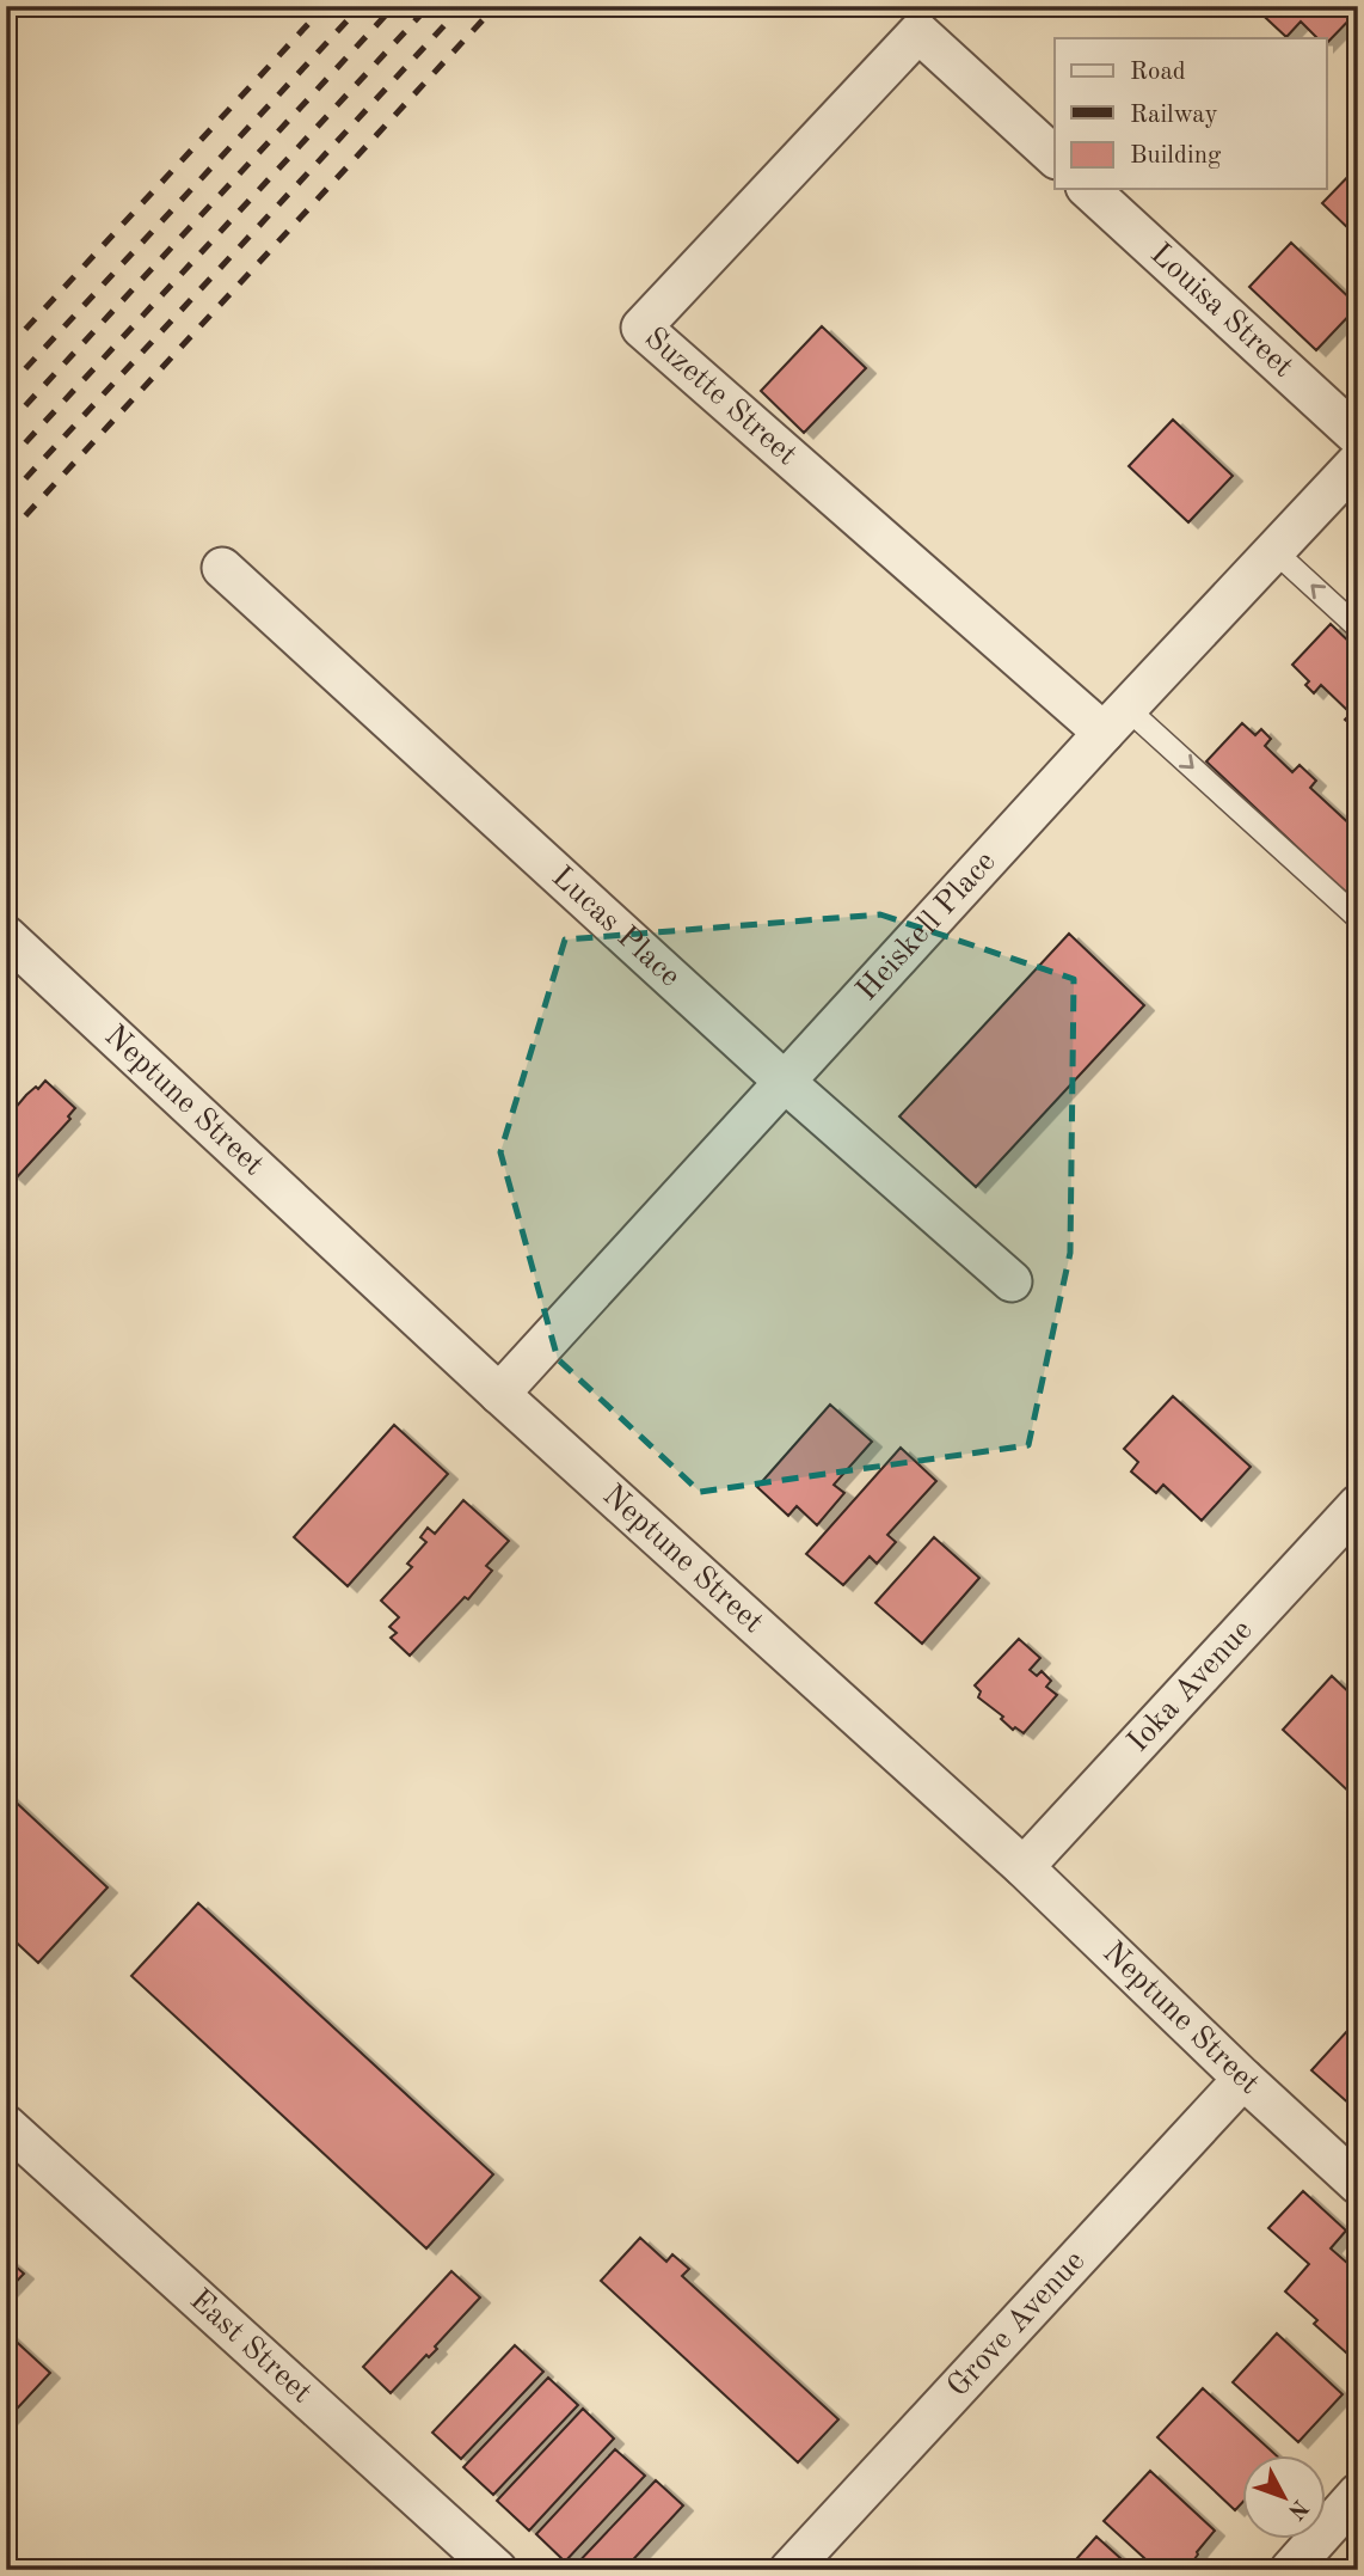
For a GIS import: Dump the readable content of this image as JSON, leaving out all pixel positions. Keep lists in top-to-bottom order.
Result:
{
  "streets": {
    "street": [
      "Louisa Street",
      "Suzette Street",
      "Lucas Place",
      "Heiskell Place",
      "Neptune Street",
      "Ioka Avenue",
      "Grove Avenue",
      "East Street"
    ]
  },
  "crossings": [
    ["Suzette Street", "Heiskell Place"],
    ["Lucas Place", "Heiskell Place"],
    ["Heiskell Place", "Neptune Street"],
    ["Neptune Street", "Ioka Avenue"],
    ["Neptune Street", "Grove Avenue"]
  ],
  "legend": ["Road", "Railway", "Building"],
  "north": "bottom right"
}
